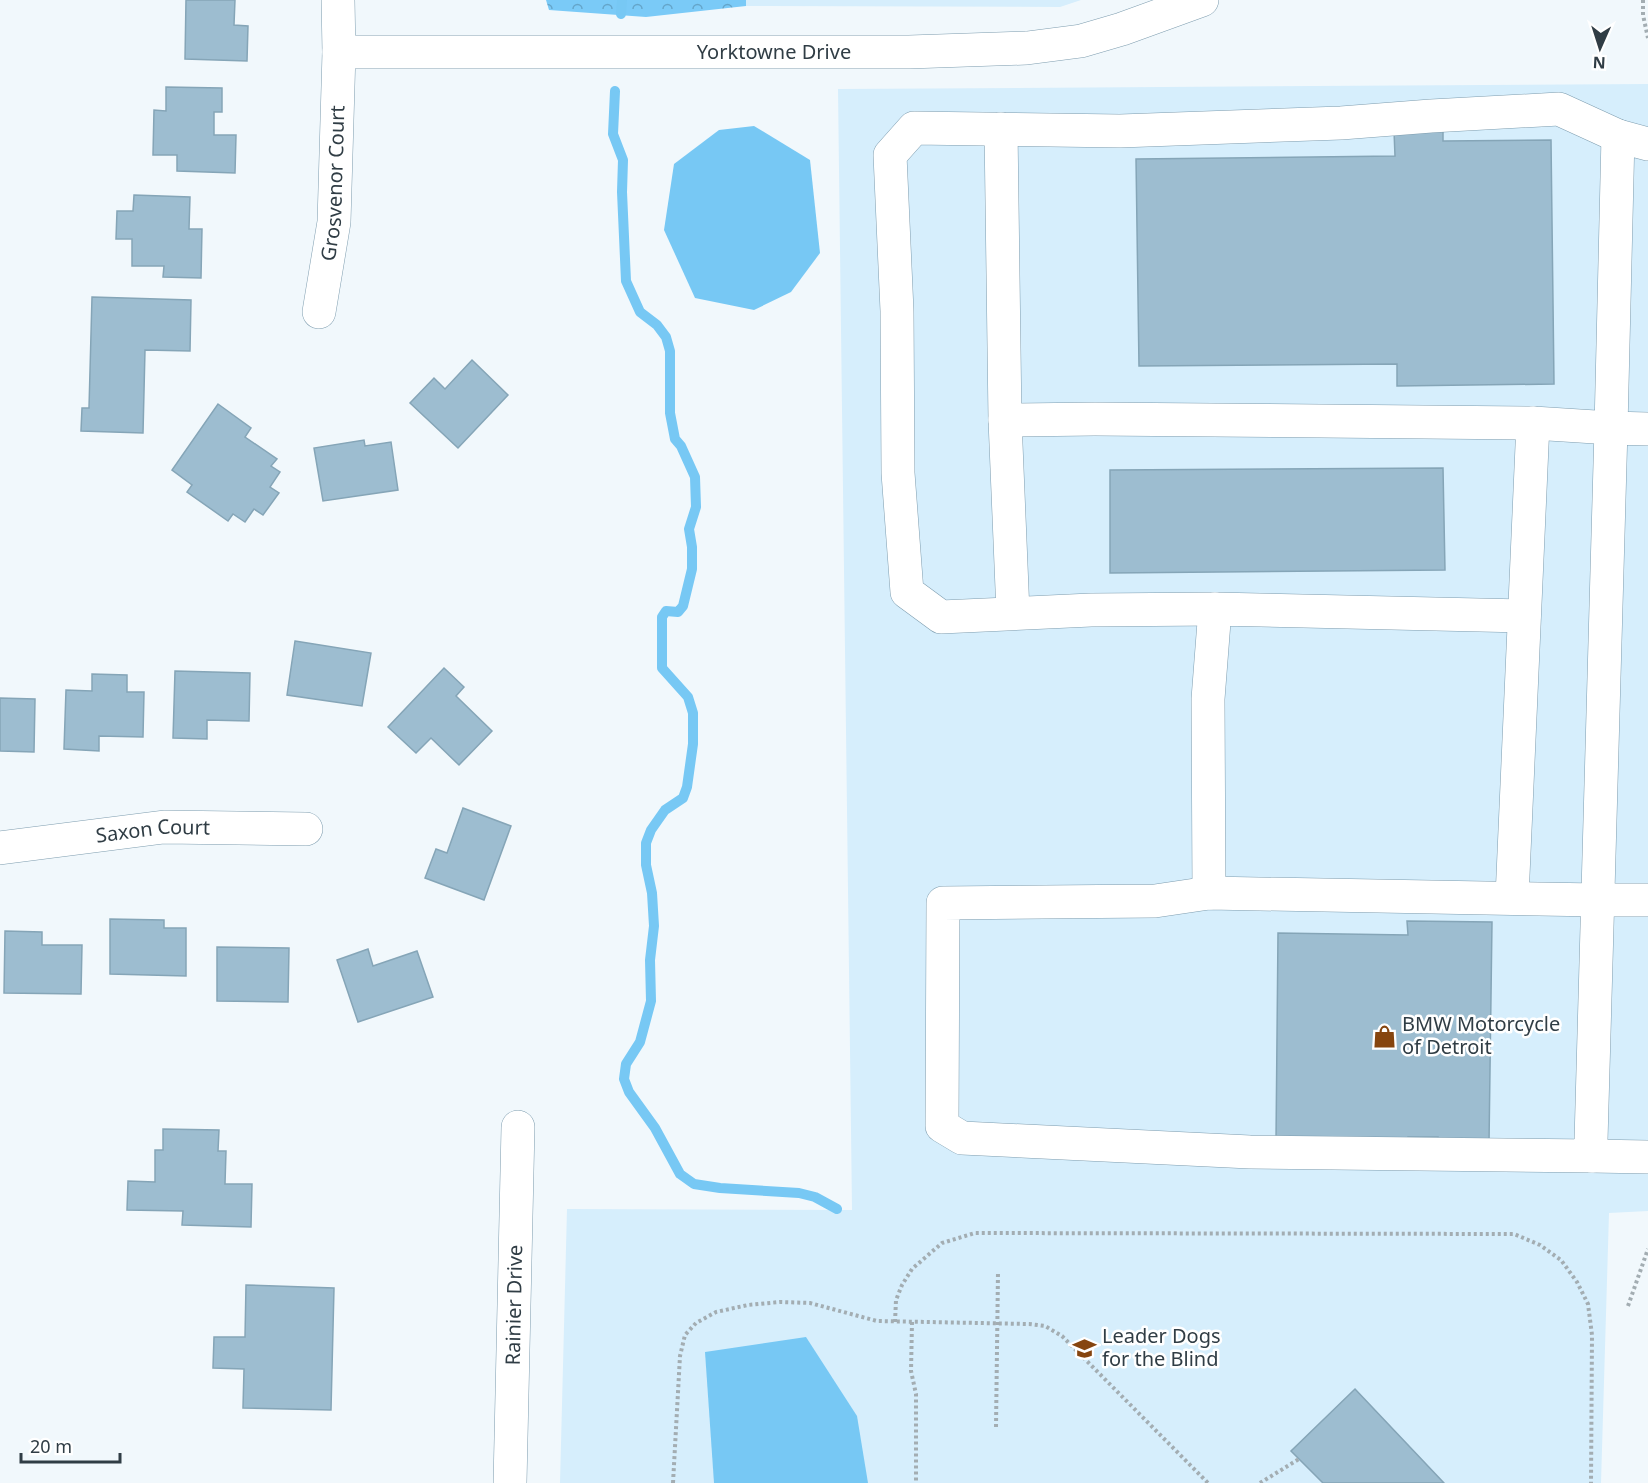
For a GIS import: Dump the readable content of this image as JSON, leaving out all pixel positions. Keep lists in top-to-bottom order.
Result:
{
  "streets": {
    "street": [
      "Yorktowne Drive",
      "Grosvenor Court",
      "Saxon Court",
      "Rainier Drive"
    ]
  },
  "crossings": [
    ["Yorktowne Drive", "Grosvenor Court"]
  ],
  "places": {
    "shop": ["BMW Motorcycle of Detroit"],
    "school or university": ["Leader Dogs for the Blind"]
  },
  "scale_bar": "20 m",
  "north": "bottom"
}
